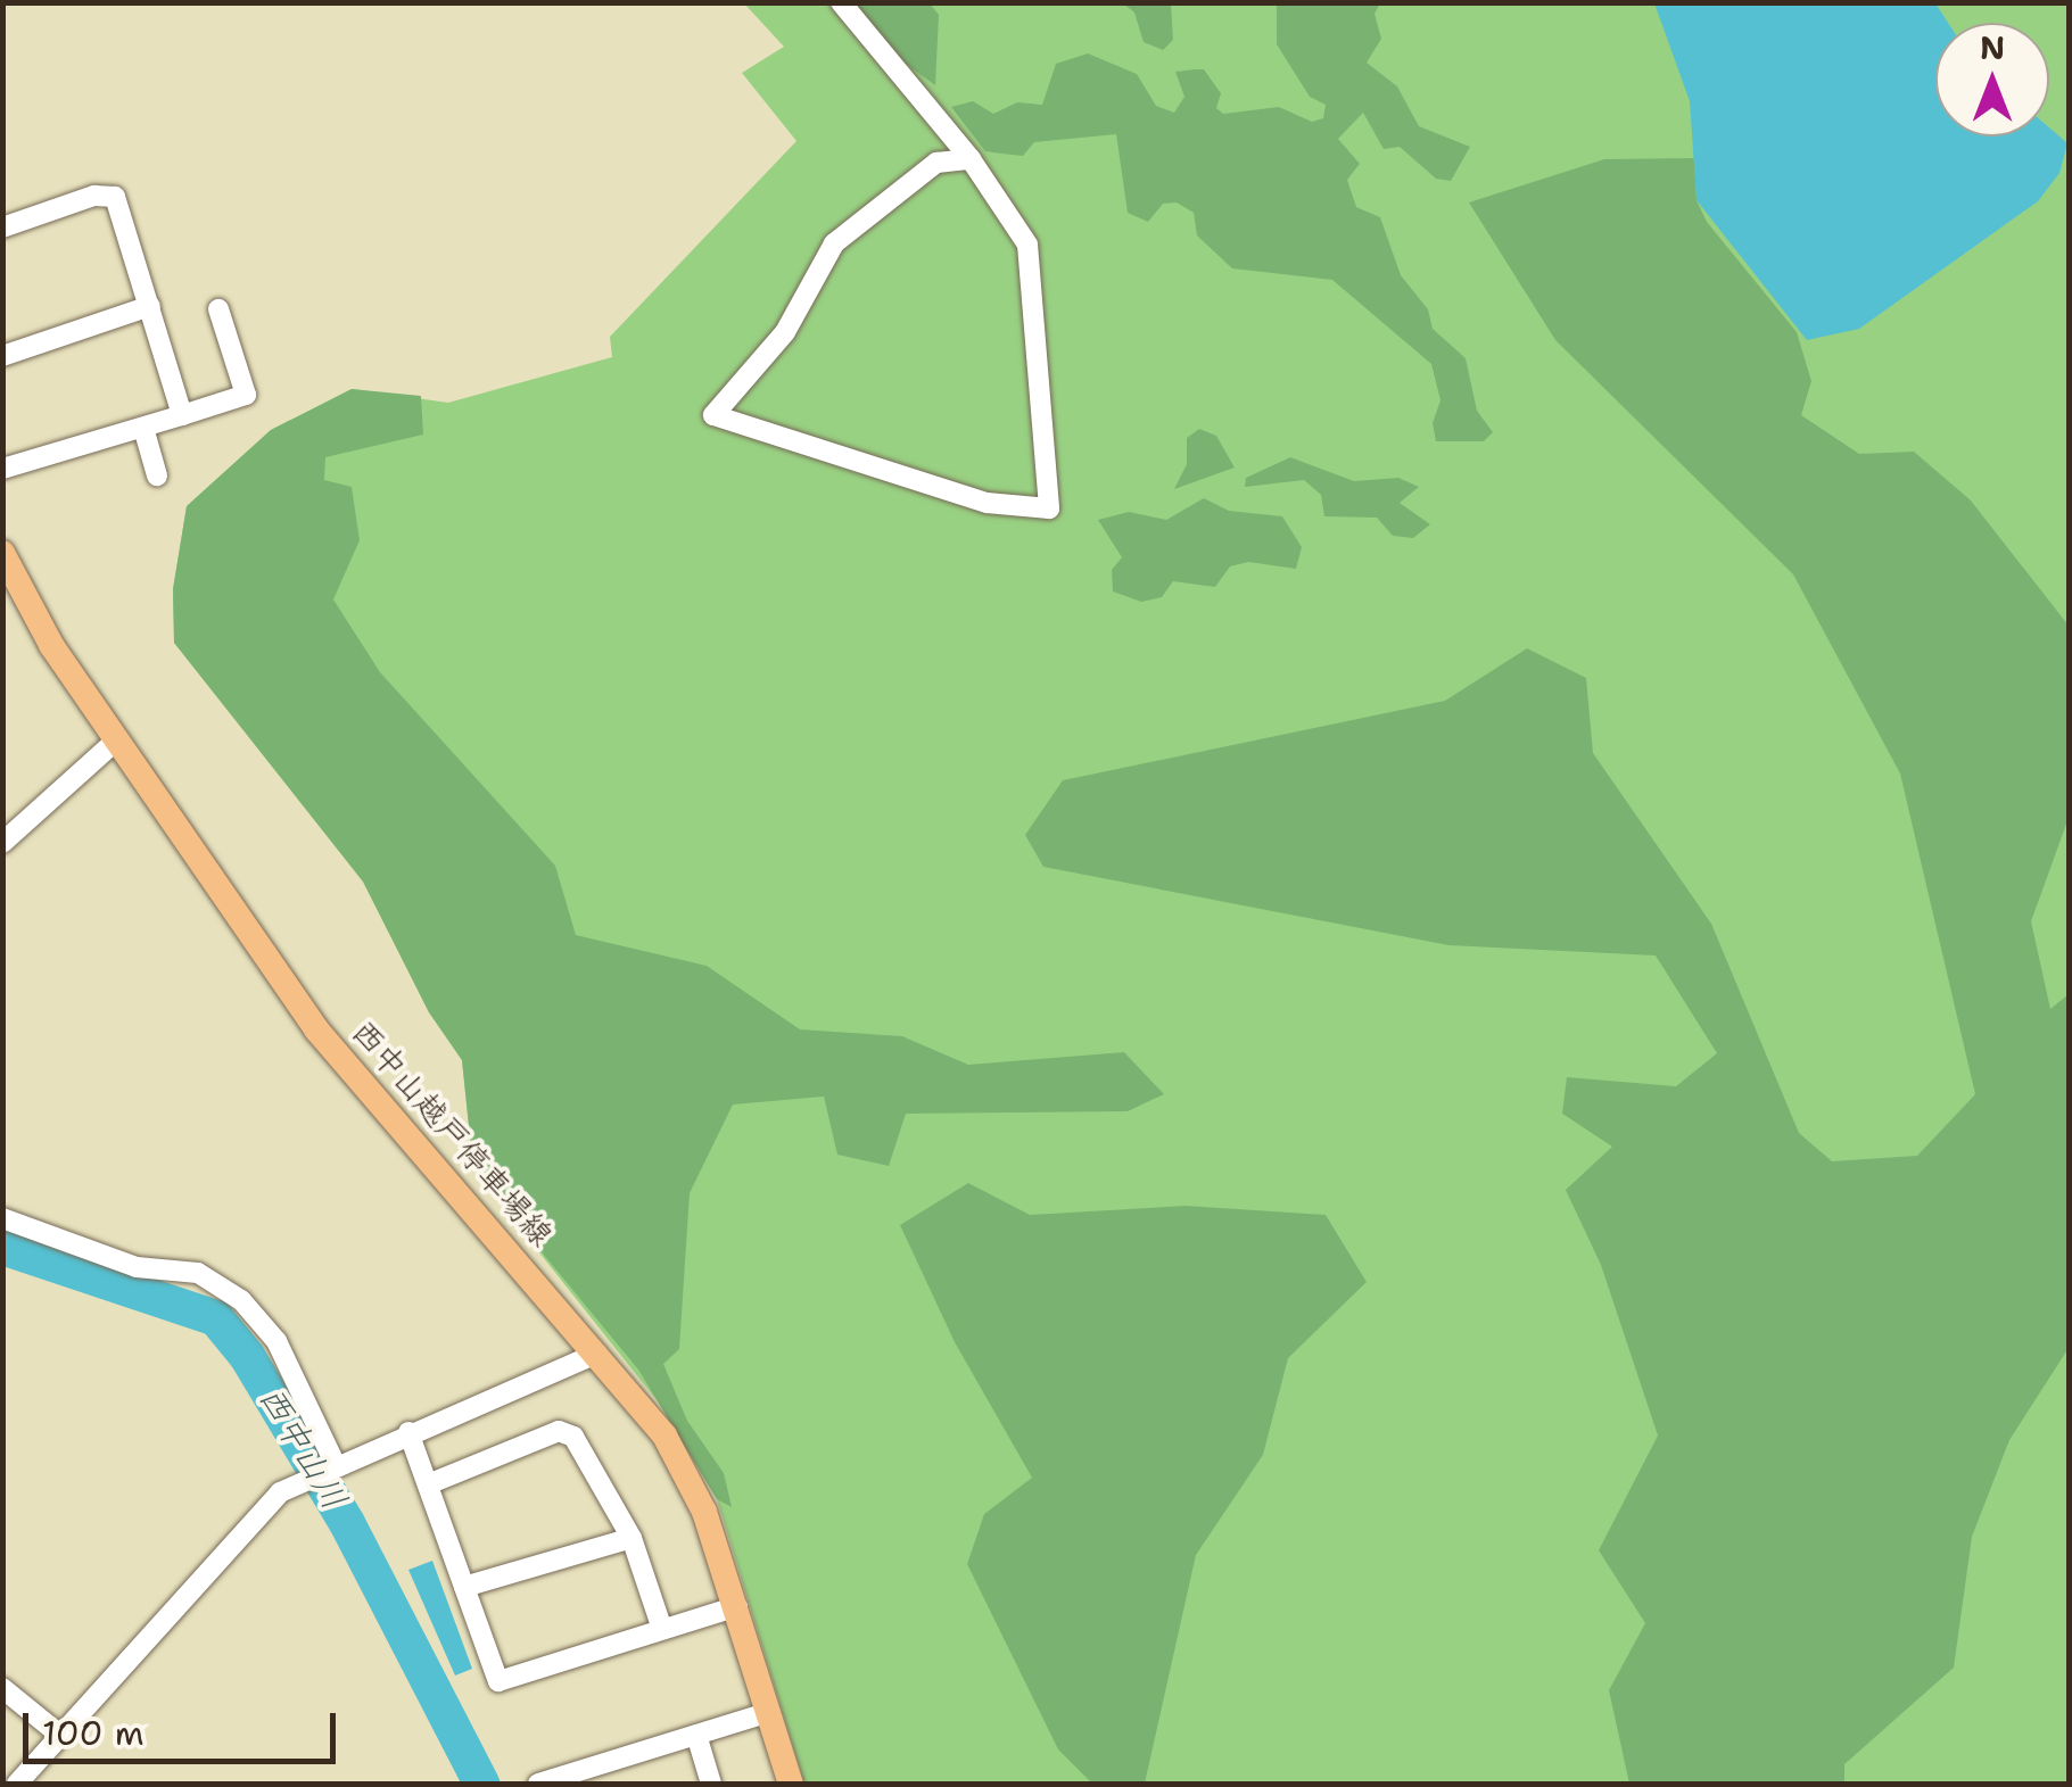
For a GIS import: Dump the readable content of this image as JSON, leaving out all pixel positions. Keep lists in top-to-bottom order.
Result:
{
  "streets": {
    "main road": ["西中山越戸停車場線"]
  },
  "water": ["西中山川"],
  "scale_bar": "100 m",
  "north": "top"
}
